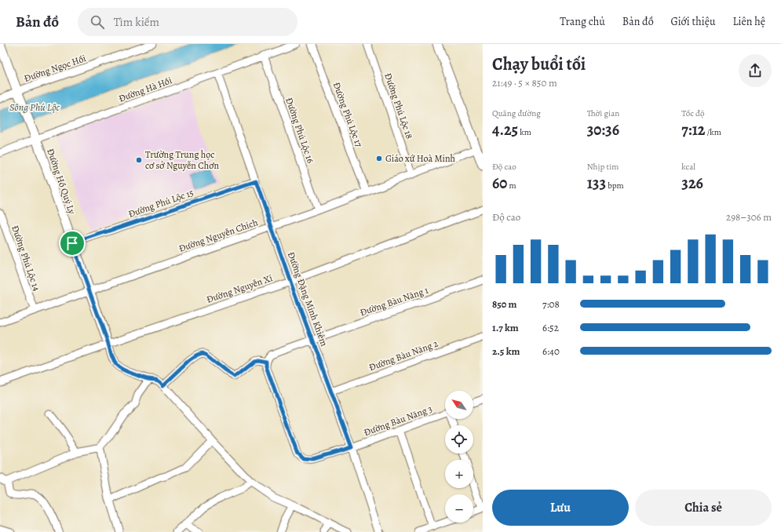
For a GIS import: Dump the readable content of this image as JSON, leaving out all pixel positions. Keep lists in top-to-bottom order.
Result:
{
  "streets": {
    "street": [
      "Đường Ngọc Hồi",
      "Đường Hà Hồi",
      "Đường Phú Lộc 18",
      "Đường Phú Lộc 17",
      "Đường Phú Lộc 16",
      "Đường Hồ Quý Ly",
      "Đường Phú Lộc 15",
      "Đường Nguyễn Chích",
      "Đường Phú Lộc 14",
      "Đường Nguyễn Xí",
      "Đường Đặng Minh Khiêm",
      "Đường Bàu Năng 1",
      "Đường Bàu Năng 2",
      "Đường Bàu Năng 3"
    ]
  },
  "crossings": [
    ["Đường Ngọc Hồi", "Đường Hồ Quý Ly"],
    ["Đường Hà Hồi", "Đường Phú Lộc 16"],
    ["Đường Hà Hồi", "Đường Hồ Quý Ly"],
    ["Đường Hà Hồi", "Đường Đặng Minh Khiêm"],
    ["Đường Phú Lộc 18", "Đường Nguyễn Chích"],
    ["Đường Phú Lộc 17", "Đường Nguyễn Chích"],
    ["Đường Phú Lộc 16", "Đường Nguyễn Chích"],
    ["Đường Hồ Quý Ly", "Đường Phú Lộc 15"],
    ["Đường Hồ Quý Ly", "Đường Nguyễn Chích"],
    ["Đường Hồ Quý Ly", "Đường Nguyễn Xí"],
    ["Đường Phú Lộc 15", "Đường Đặng Minh Khiêm"],
    ["Đường Nguyễn Chích", "Đường Phú Lộc 14"],
    ["Đường Nguyễn Chích", "Đường Đặng Minh Khiêm"],
    ["Đường Nguyễn Xí", "Đường Đặng Minh Khiêm"],
    ["Đường Đặng Minh Khiêm", "Đường Bàu Năng 1"],
    ["Đường Đặng Minh Khiêm", "Đường Bàu Năng 2"],
    ["Đường Đặng Minh Khiêm", "Đường Bàu Năng 3"],
    ["Đường Bàu Năng 1", "Đường Bàu Năng 3"]
  ],
  "water": ["Sông Phú Lộc"],
  "places": ["Giáo xứ Hoà Minh", "Trường Trung học cơ sở Nguyễn Chơn"],
  "north": "top left",
  "page": {
    "header": "Bản đồ",
    "search": "Tìm kiếm",
    "nav": [
      "Trang chủ",
      "Bản đồ",
      "Giới thiệu",
      "Liên hệ"
    ],
    "heading": ["Chạy buổi tối", "21:49 · 5 × 850 m"],
    "stats": [
      ["Quãng đường", "4.25 km"],
      ["Thời gian", "30:36"],
      ["Tốc độ", "7:12 /km"],
      ["Độ cao", "60 m"],
      ["Nhịp tim", "133 bpm"],
      ["kcal", "326"]
    ],
    "chart": ["Độ cao", "298–306 m"],
    "list": [
      {
        "name": "850 m",
        "note": "7:08"
      },
      {
        "name": "1.7 km",
        "note": "6:52"
      },
      {
        "name": "2.5 km",
        "note": "6:40"
      }
    ],
    "map_buttons": ["+", "−"],
    "buttons": ["Lưu", "Chia sẻ"]
  }
}
